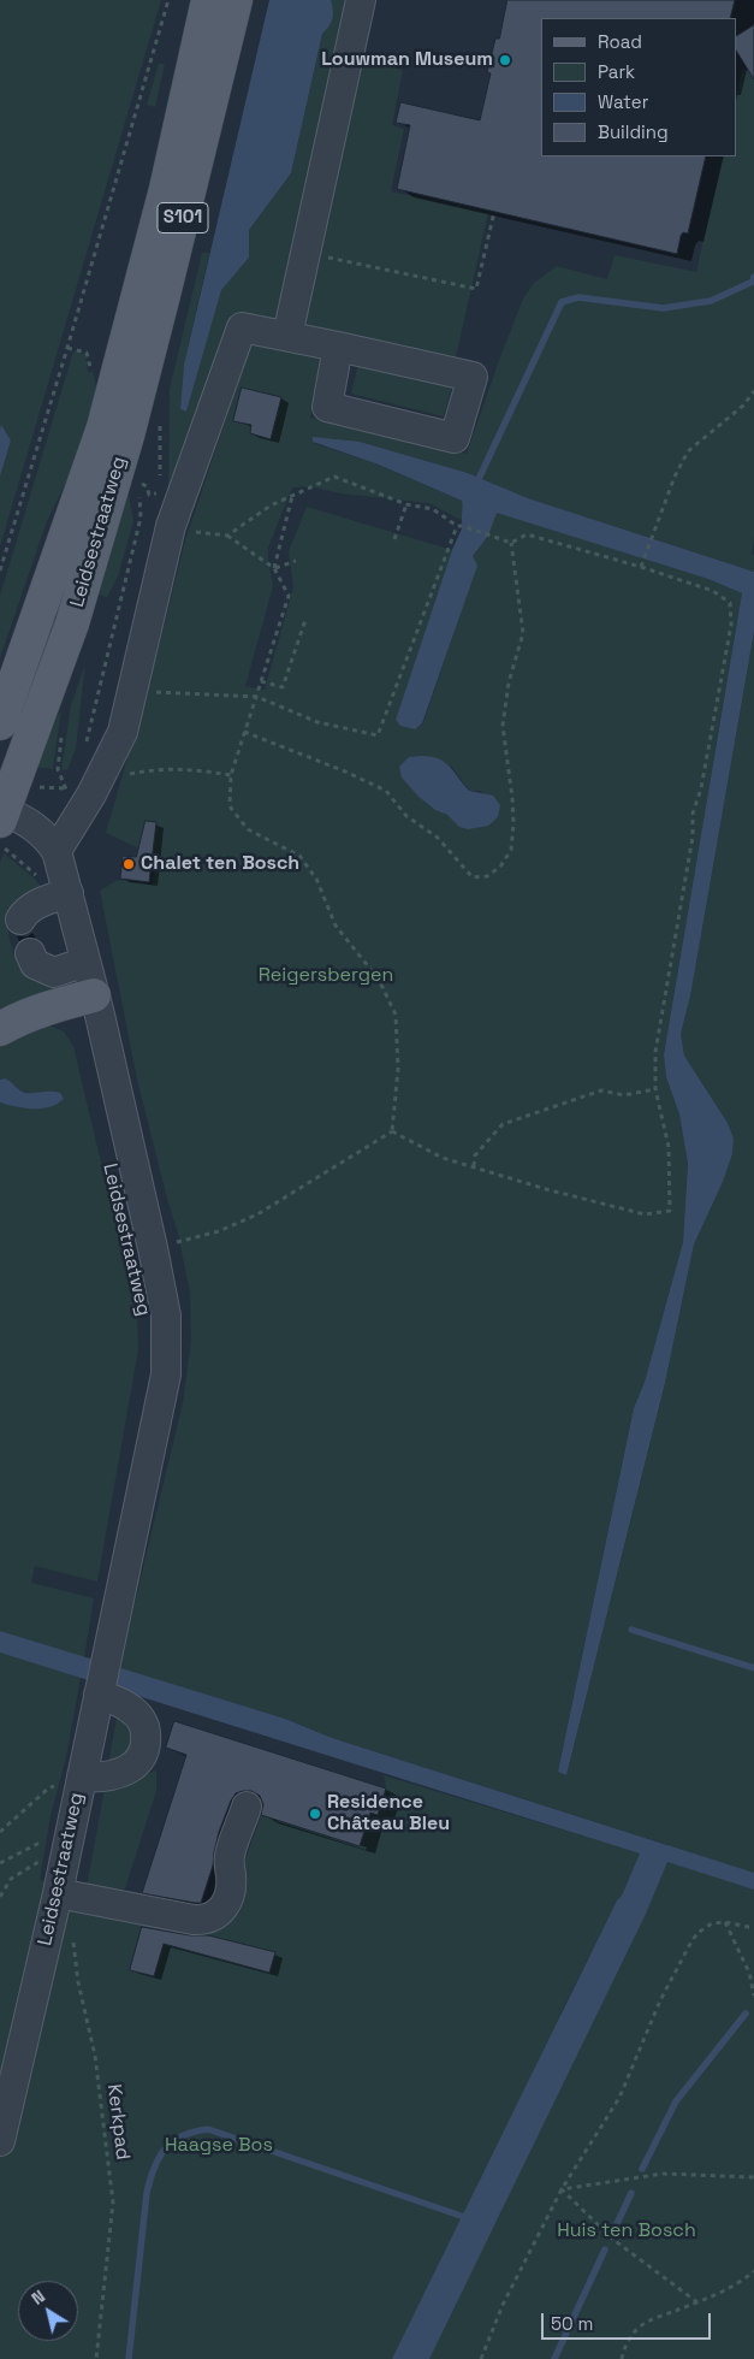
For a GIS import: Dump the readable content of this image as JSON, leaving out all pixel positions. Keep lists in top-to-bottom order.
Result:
{
  "streets": {
    "main road": ["S101", "Leidsestraatweg"],
    "path": ["Kerkpad"]
  },
  "parks": ["Reigersbergen", "Haagse Bos", "Huis ten Bosch"],
  "places": ["Louwman Museum", "Chalet ten Bosch", "Residence Château Bleu"],
  "legend": [
    "Road",
    "Park",
    "Water",
    "Building"
  ],
  "scale_bar": "50 m",
  "north": "top left"
}
